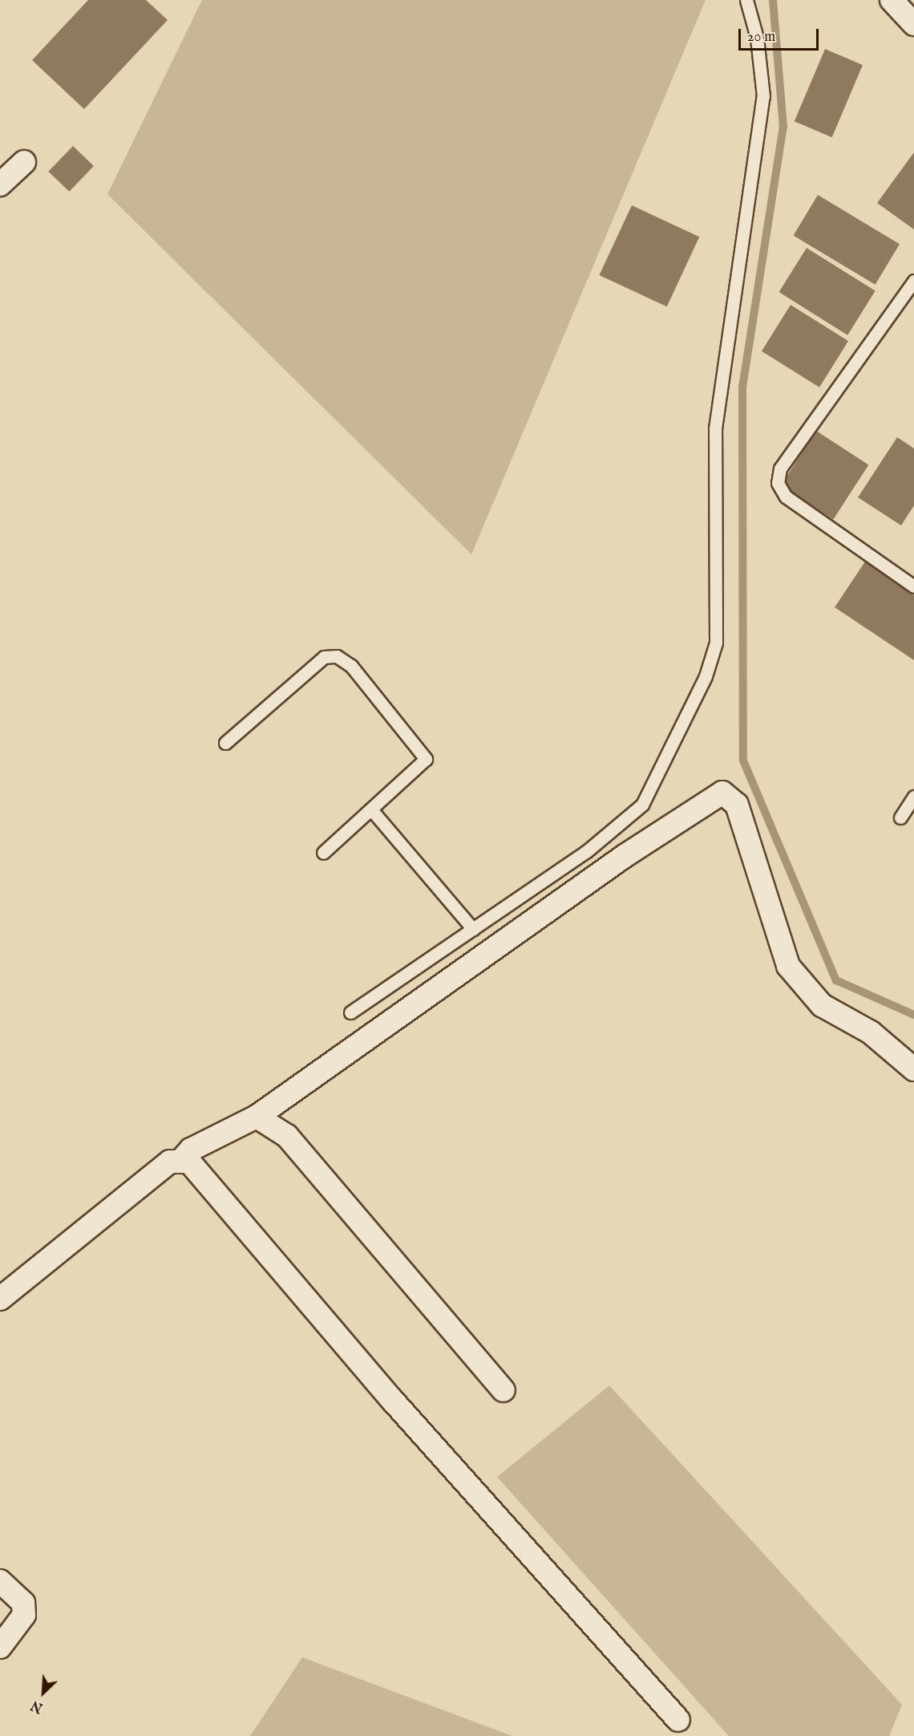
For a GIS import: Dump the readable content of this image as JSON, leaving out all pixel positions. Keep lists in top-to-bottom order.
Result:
{
  "scale_bar": "20 m",
  "north": "bottom left"
}
